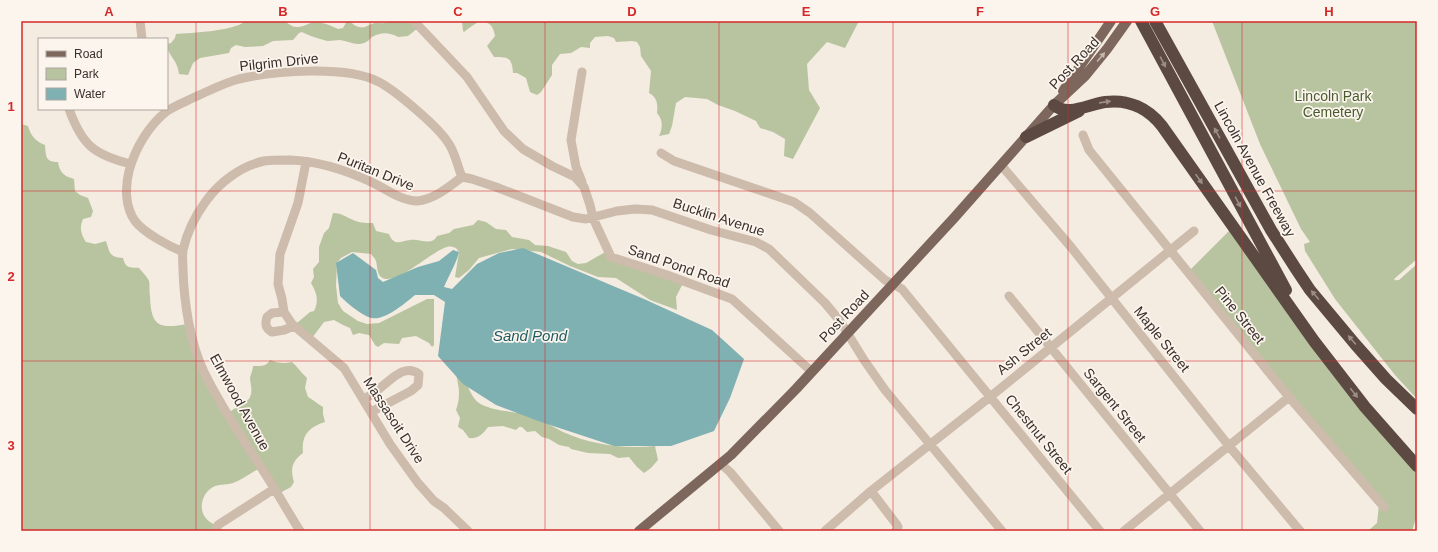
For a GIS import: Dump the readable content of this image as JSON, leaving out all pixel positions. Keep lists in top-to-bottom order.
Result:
{
  "streets": {
    "highway": ["Lincoln Avenue Freeway"],
    "main road": ["Post Road"],
    "street": [
      "Pilgrim Drive",
      "Puritan Drive",
      "Bucklin Avenue",
      "Sand Pond Road",
      "Pine Street",
      "Maple Street",
      "Ash Street",
      "Elmwood Avenue",
      "Sargent Street",
      "Massasoit Drive",
      "Chestnut Street"
    ]
  },
  "crossings": [
    ["Pilgrim Drive", "Puritan Drive"],
    ["Pilgrim Drive", "Elmwood Avenue"],
    ["Post Road", "Bucklin Avenue"],
    ["Post Road", "Sand Pond Road"],
    ["Post Road", "Maple Street"],
    ["Post Road", "Chestnut Street"],
    ["Puritan Drive", "Elmwood Avenue"],
    ["Puritan Drive", "Massasoit Drive"],
    ["Bucklin Avenue", "Sand Pond Road"],
    ["Bucklin Avenue", "Ash Street"],
    ["Pine Street", "Ash Street"],
    ["Maple Street", "Ash Street"],
    ["Ash Street", "Sargent Street"],
    ["Ash Street", "Chestnut Street"]
  ],
  "water": ["Sand Pond"],
  "parks": ["Lincoln Park Cemetery"],
  "legend": ["Road", "Park", "Water"],
  "grid": {
    "columns": [
      "A",
      "B",
      "C",
      "D",
      "E",
      "F",
      "G",
      "H"
    ],
    "rows": ["1", "2", "3"]
  }
}
